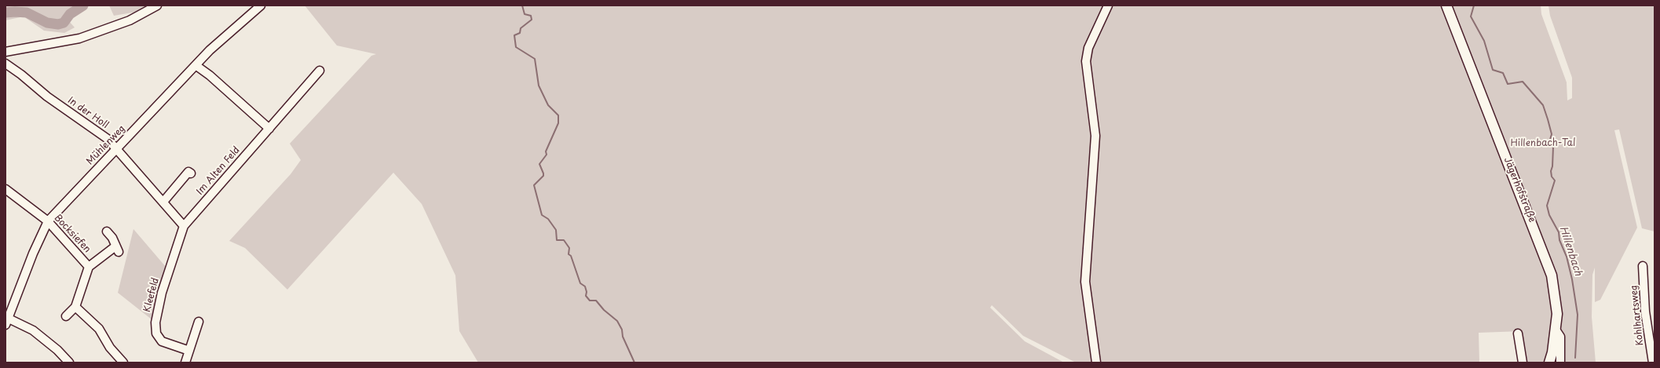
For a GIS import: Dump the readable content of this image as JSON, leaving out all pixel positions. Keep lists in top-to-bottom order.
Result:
{
  "streets": {
    "main road": ["Jägerhofstraße"],
    "street": [
      "In der Holl",
      "Mühlenweg",
      "Im Alten Feld",
      "Bocksiefen",
      "Kleefeld",
      "Kohlhartsweg"
    ]
  },
  "crossings": [
    ["In der Holl", "Mühlenweg"],
    ["In der Holl", "Im Alten Feld"],
    ["In der Holl", "Kleefeld"],
    ["Mühlenweg", "Bocksiefen"],
    ["Im Alten Feld", "Kleefeld"]
  ],
  "water": ["Hillenbach"],
  "parks": ["Hillenbach-Tal"]
}
